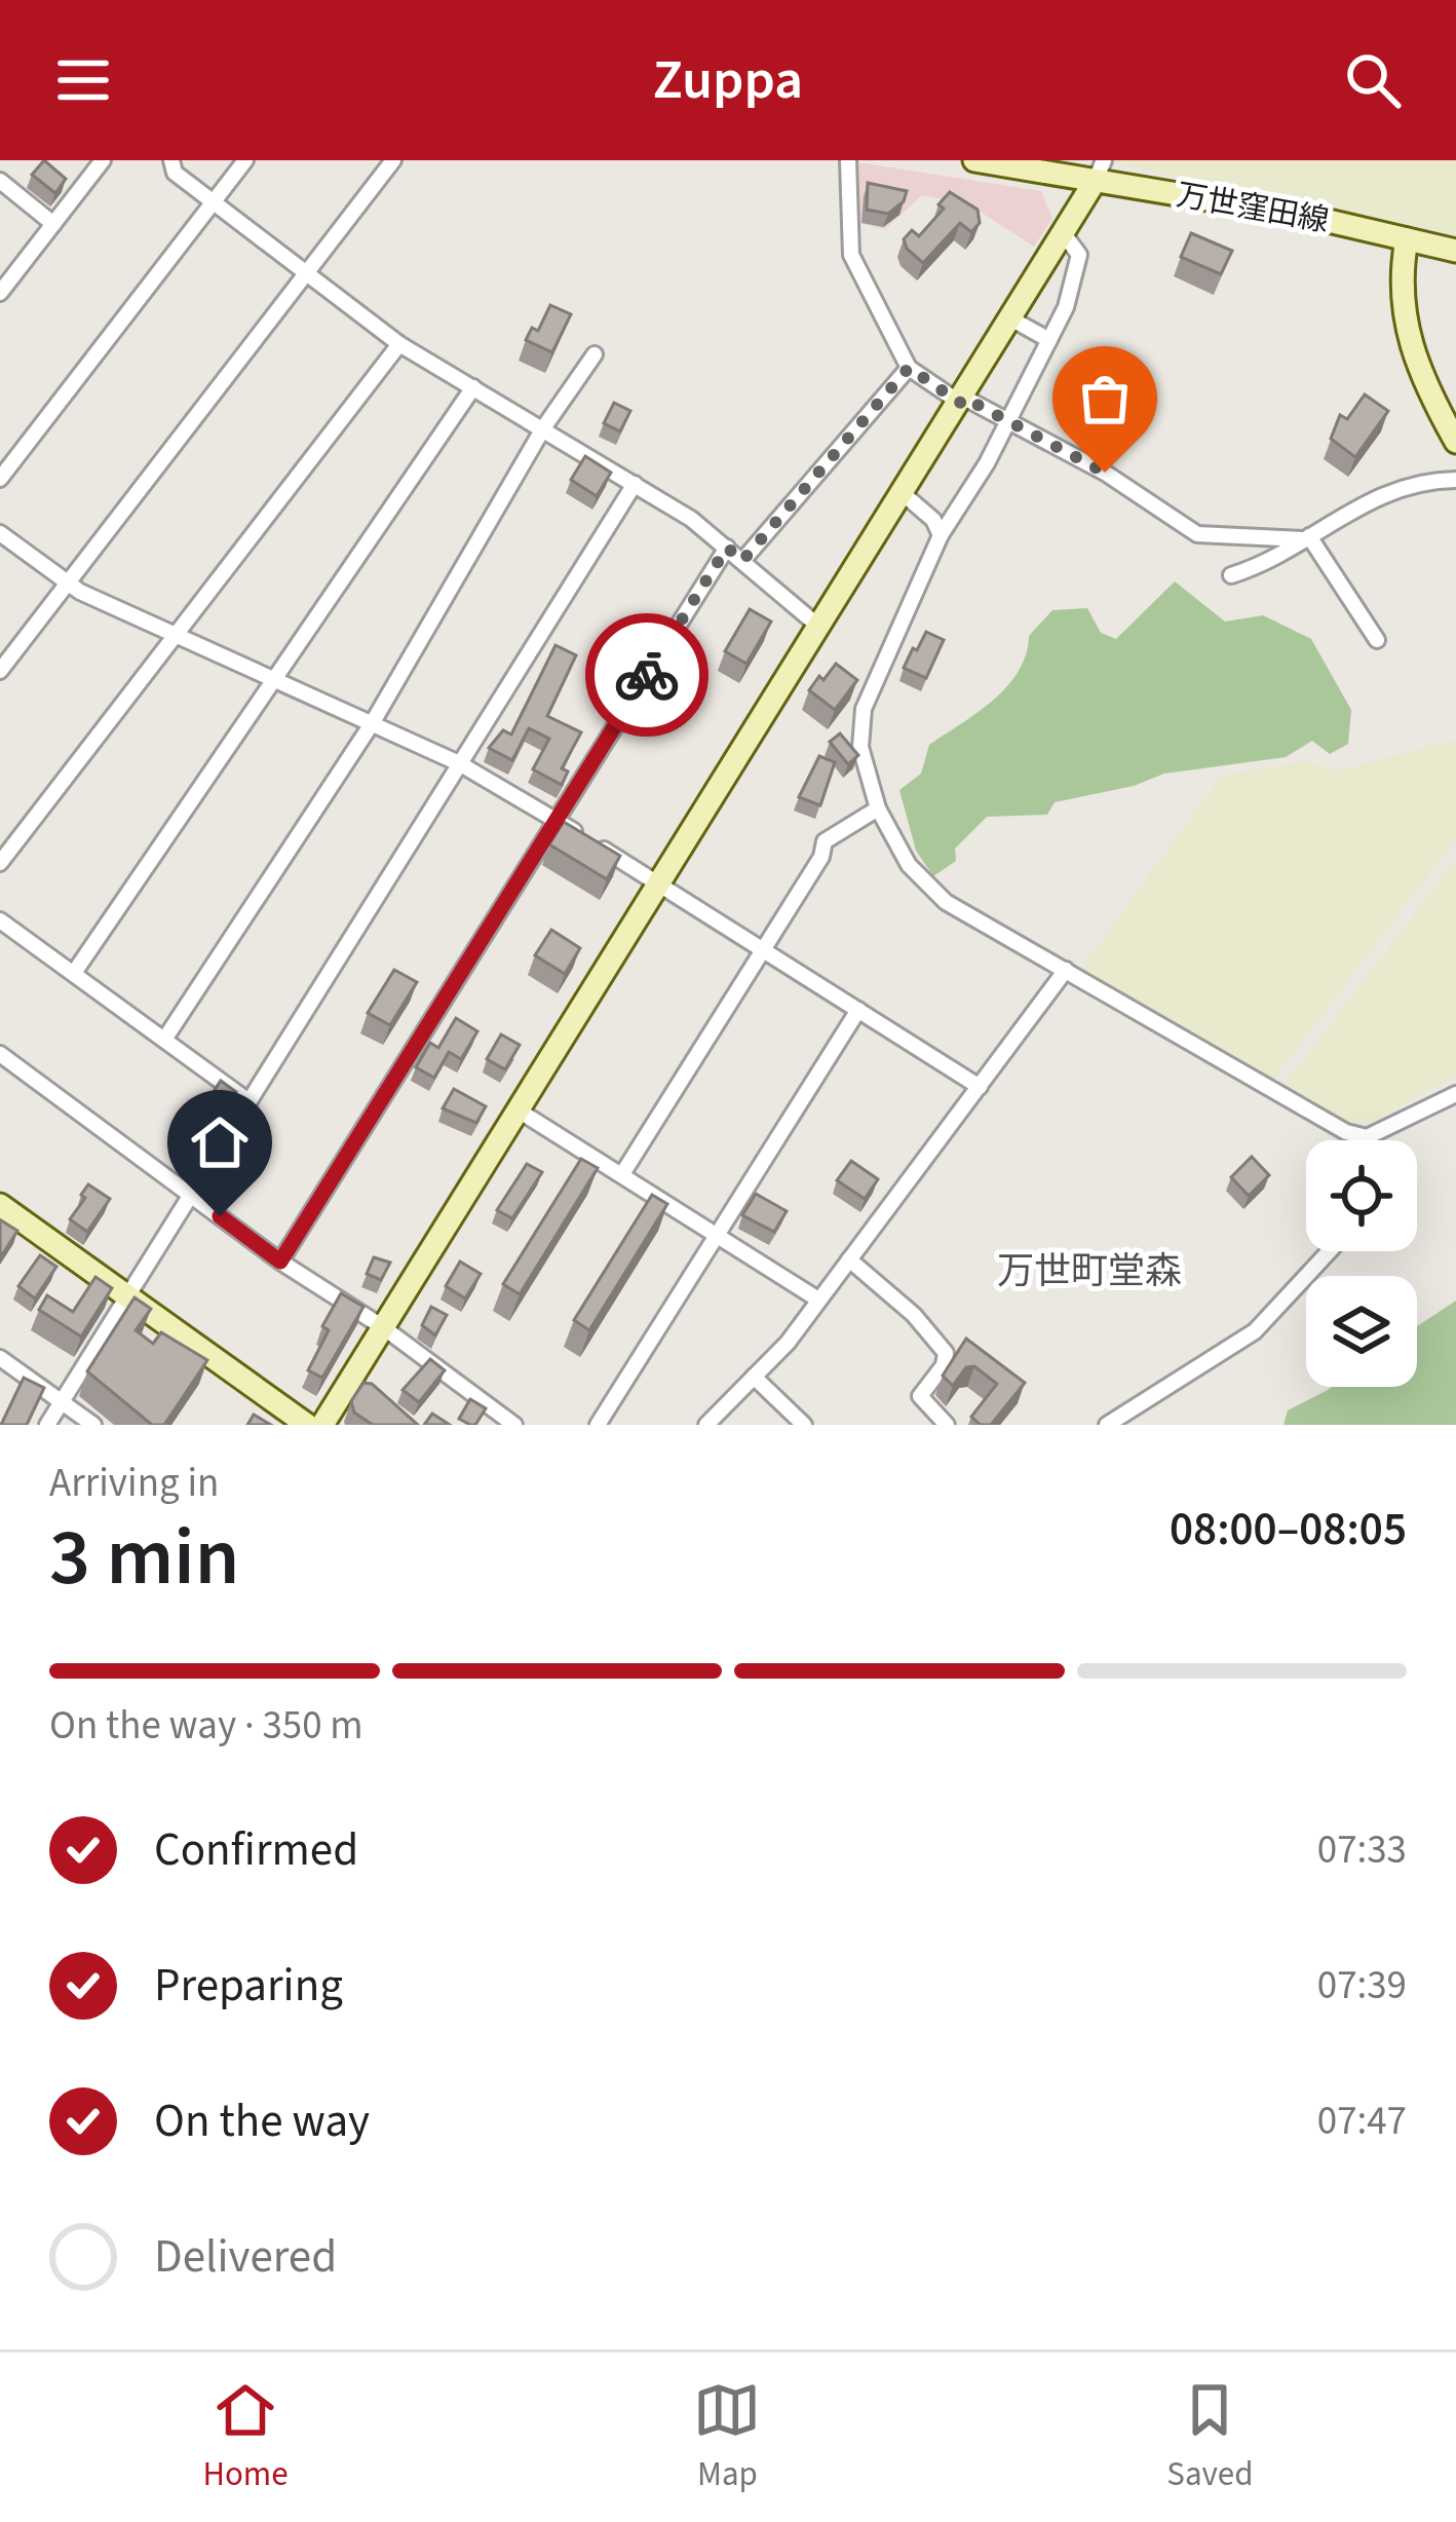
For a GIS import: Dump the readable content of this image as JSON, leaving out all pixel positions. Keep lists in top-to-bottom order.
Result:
{
  "streets": {
    "street": ["万世窪田線"]
  },
  "districts": ["万世町堂森"],
  "page": {
    "header": "Zuppa",
    "heading": ["3 min", "Arriving in", "08:00–08:05"],
    "bar": "On the way · 350 m",
    "list": [
      ["Confirmed", "07:33"],
      ["Preparing", "07:39"],
      ["On the way", "07:47"],
      "Delivered"
    ],
    "tabs": ["Home", "Map", "Saved"]
  }
}
